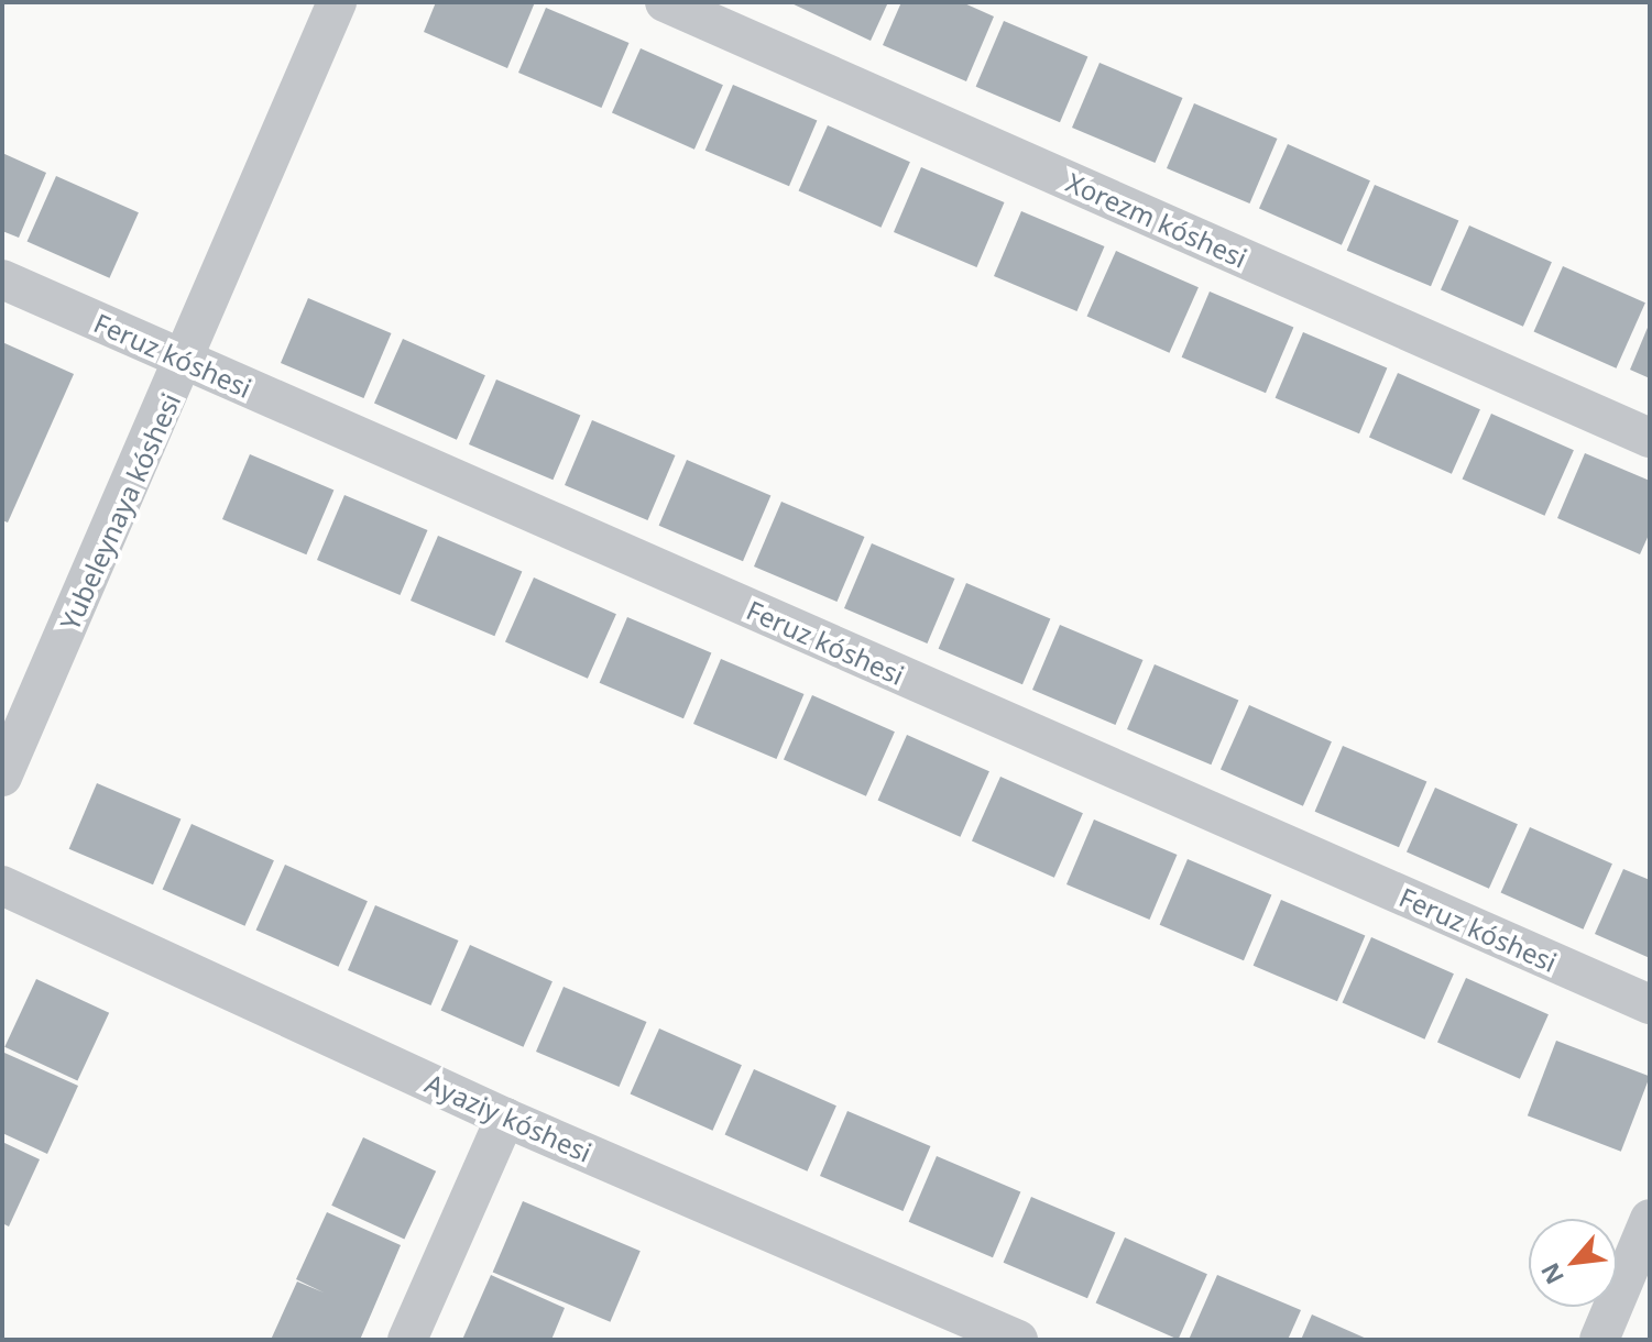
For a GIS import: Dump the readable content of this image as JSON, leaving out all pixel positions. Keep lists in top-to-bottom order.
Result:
{
  "streets": {
    "street": [
      "Xorezm kóshesi",
      "Feruz kóshesi",
      "Yubeleynaya kóshesi",
      "Ayaziy kóshesi"
    ]
  },
  "crossings": [
    ["Feruz kóshesi", "Yubeleynaya kóshesi"]
  ],
  "north": "bottom left"
}
